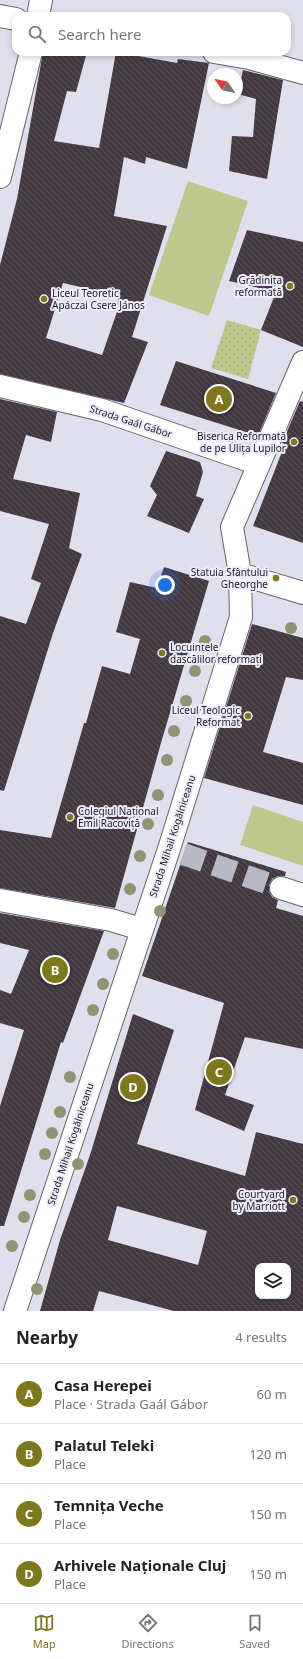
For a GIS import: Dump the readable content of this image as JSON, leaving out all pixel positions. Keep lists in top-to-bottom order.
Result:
{
  "streets": {
    "street": ["Strada Gaál Gábor", "Strada Mihail Kogălniceanu"]
  },
  "crossings": [
    ["Strada Gaál Gábor", "Strada Mihail Kogălniceanu"]
  ],
  "places": [
    "Grădinița reformată",
    "Liceul Teoretic Apáczai Csere János",
    "Biserica Reformată de pe Ulița Lupilor",
    "Statuia Sfântului Gheorghe",
    "Locuințele dascălilor reformați",
    "Liceul Teologic Reformat",
    "Colegiul Național Emil Racoviță",
    "Courtyard by Marriott"
  ],
  "north": "top left",
  "page": {
    "search": "Search here",
    "pins": [
      "A",
      "B",
      "C",
      "D"
    ],
    "heading": ["Nearby", "4 results"],
    "list": [
      {
        "mark": "A",
        "name": "Casa Herepei",
        "note": "Place · Strada Gaál Gábor",
        "value": "60 m"
      },
      {
        "mark": "B",
        "name": "Palatul Teleki",
        "note": "Place",
        "value": "120 m"
      },
      {
        "mark": "C",
        "name": "Temnița Veche",
        "note": "Place",
        "value": "150 m"
      },
      {
        "mark": "D",
        "name": "Arhivele Naționale Cluj",
        "note": "Place",
        "value": "150 m"
      }
    ],
    "nav": ["Map", "Directions", "Saved"]
  }
}
